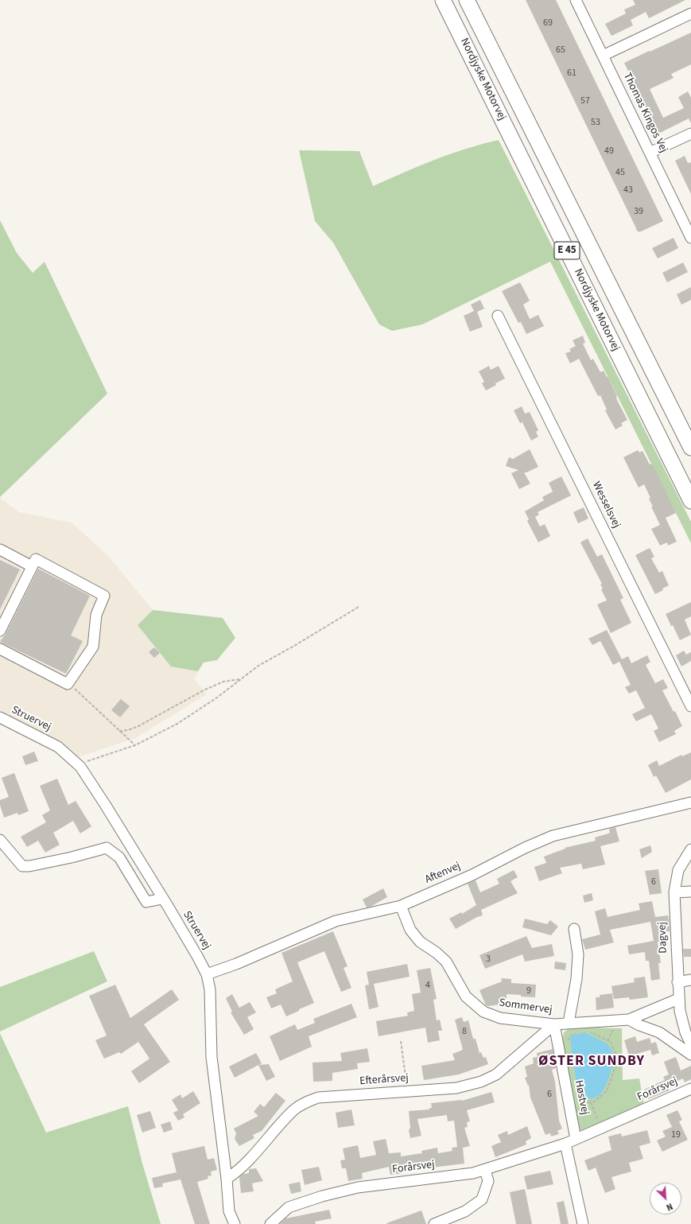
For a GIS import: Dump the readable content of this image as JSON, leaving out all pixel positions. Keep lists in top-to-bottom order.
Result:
{
  "streets": {
    "highway": ["Nordjyske Motorvej", "E 45"],
    "street": [
      "Thomas Kingos Vej",
      "Wesselsvej",
      "Struervej",
      "Aftenvej",
      "Dagvej",
      "Sommervej",
      "Efterårsvej",
      "Forårsvej",
      "Høstvej"
    ]
  },
  "crossings": [
    ["Struervej", "Aftenvej"],
    ["Struervej", "Efterårsvej"],
    ["Aftenvej", "Sommervej"],
    ["Dagvej", "Sommervej"],
    ["Sommervej", "Efterårsvej"],
    ["Sommervej", "Høstvej"],
    ["Efterårsvej", "Høstvej"],
    ["Forårsvej", "Høstvej"]
  ],
  "districts": ["ØSTER SUNDBY"],
  "house_numbers": [
    "69",
    "65",
    "61",
    "57",
    "53",
    "49",
    "45",
    "43",
    "39",
    "6",
    "3",
    "4",
    "9",
    "8",
    "6",
    "19"
  ],
  "north": "bottom right"
}
